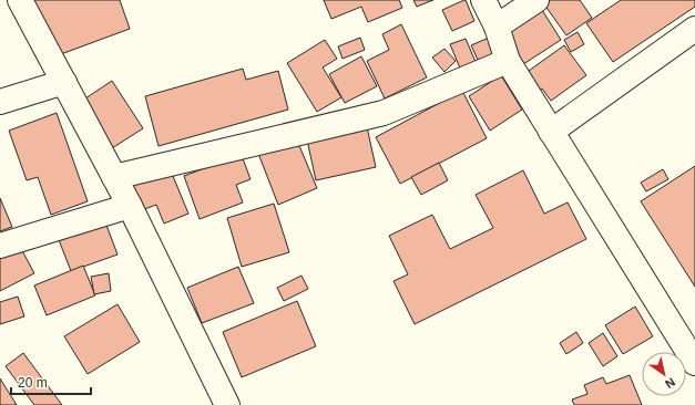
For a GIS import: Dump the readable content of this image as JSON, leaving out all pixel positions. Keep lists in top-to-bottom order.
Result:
{
  "scale_bar": "20 m",
  "north": "bottom right"
}
